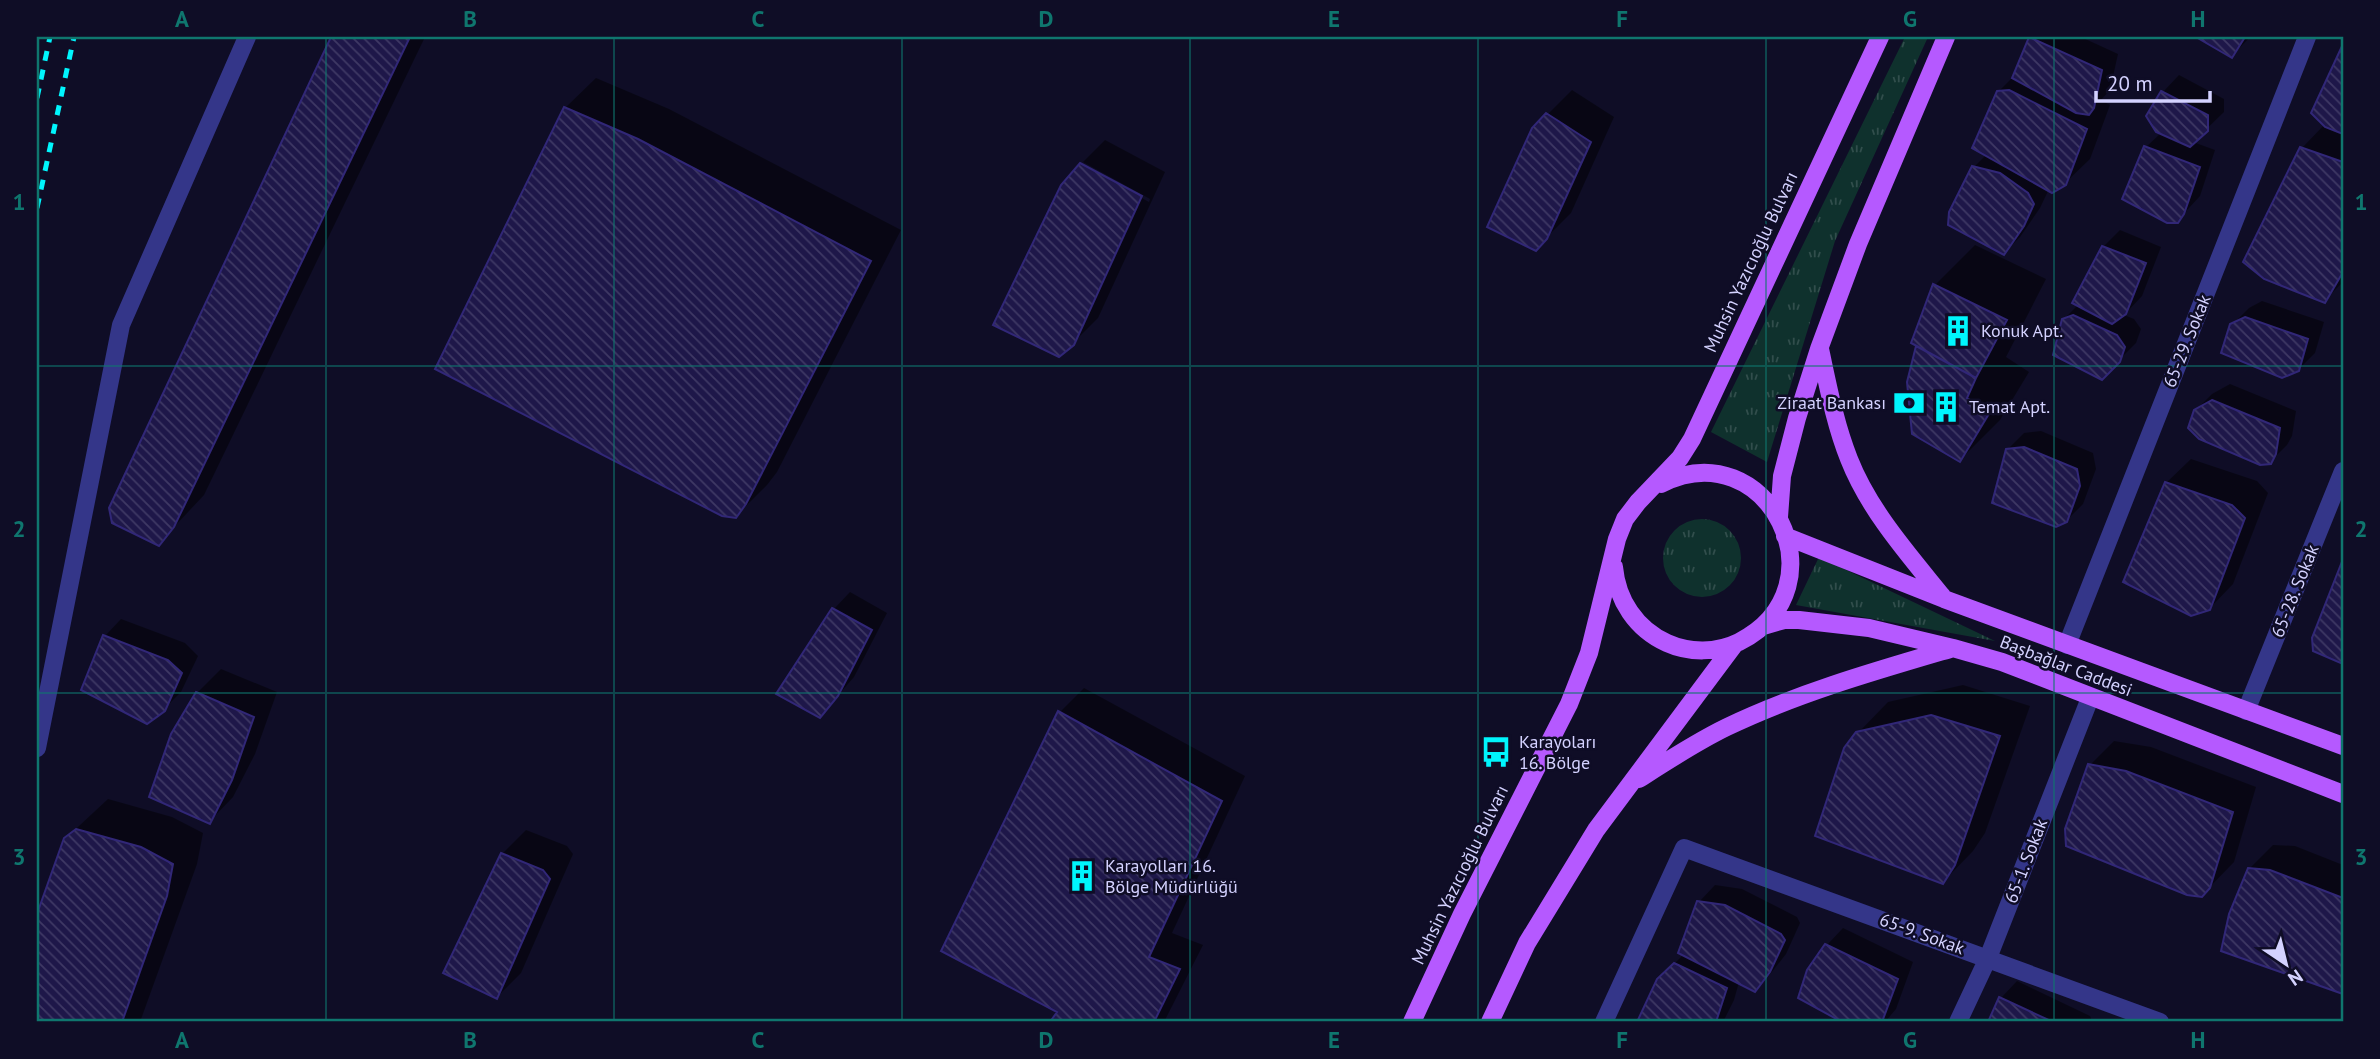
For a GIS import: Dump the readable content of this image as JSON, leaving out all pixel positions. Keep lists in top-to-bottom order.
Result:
{
  "streets": {
    "main road": ["Muhsin Yazıcıoğlu Bulvarı", "Başbağlar Caddesi"],
    "street": [
      "65-29. Sokak",
      "65-28. Sokak",
      "65-1. Sokak",
      "65-9. Sokak"
    ]
  },
  "crossings": [
    ["Muhsin Yazıcıoğlu Bulvarı", "Başbağlar Caddesi"],
    ["65-29. Sokak", "Başbağlar Caddesi"],
    ["65-28. Sokak", "Başbağlar Caddesi"],
    ["Başbağlar Caddesi", "65-1. Sokak"],
    ["65-1. Sokak", "65-9. Sokak"]
  ],
  "places": {
    "building": ["Konuk Apt.", "Temat Apt.", "Karayolları 16. Bölge Müdürlüğü"],
    "bank": ["Ziraat Bankası"],
    "bus stop": ["Karayoları 16. Bölge"]
  },
  "scale_bar": "20 m",
  "north": "bottom right",
  "grid": {
    "columns": [
      "A",
      "B",
      "C",
      "D",
      "E",
      "F",
      "G",
      "H"
    ],
    "rows": ["1", "2", "3"]
  }
}
